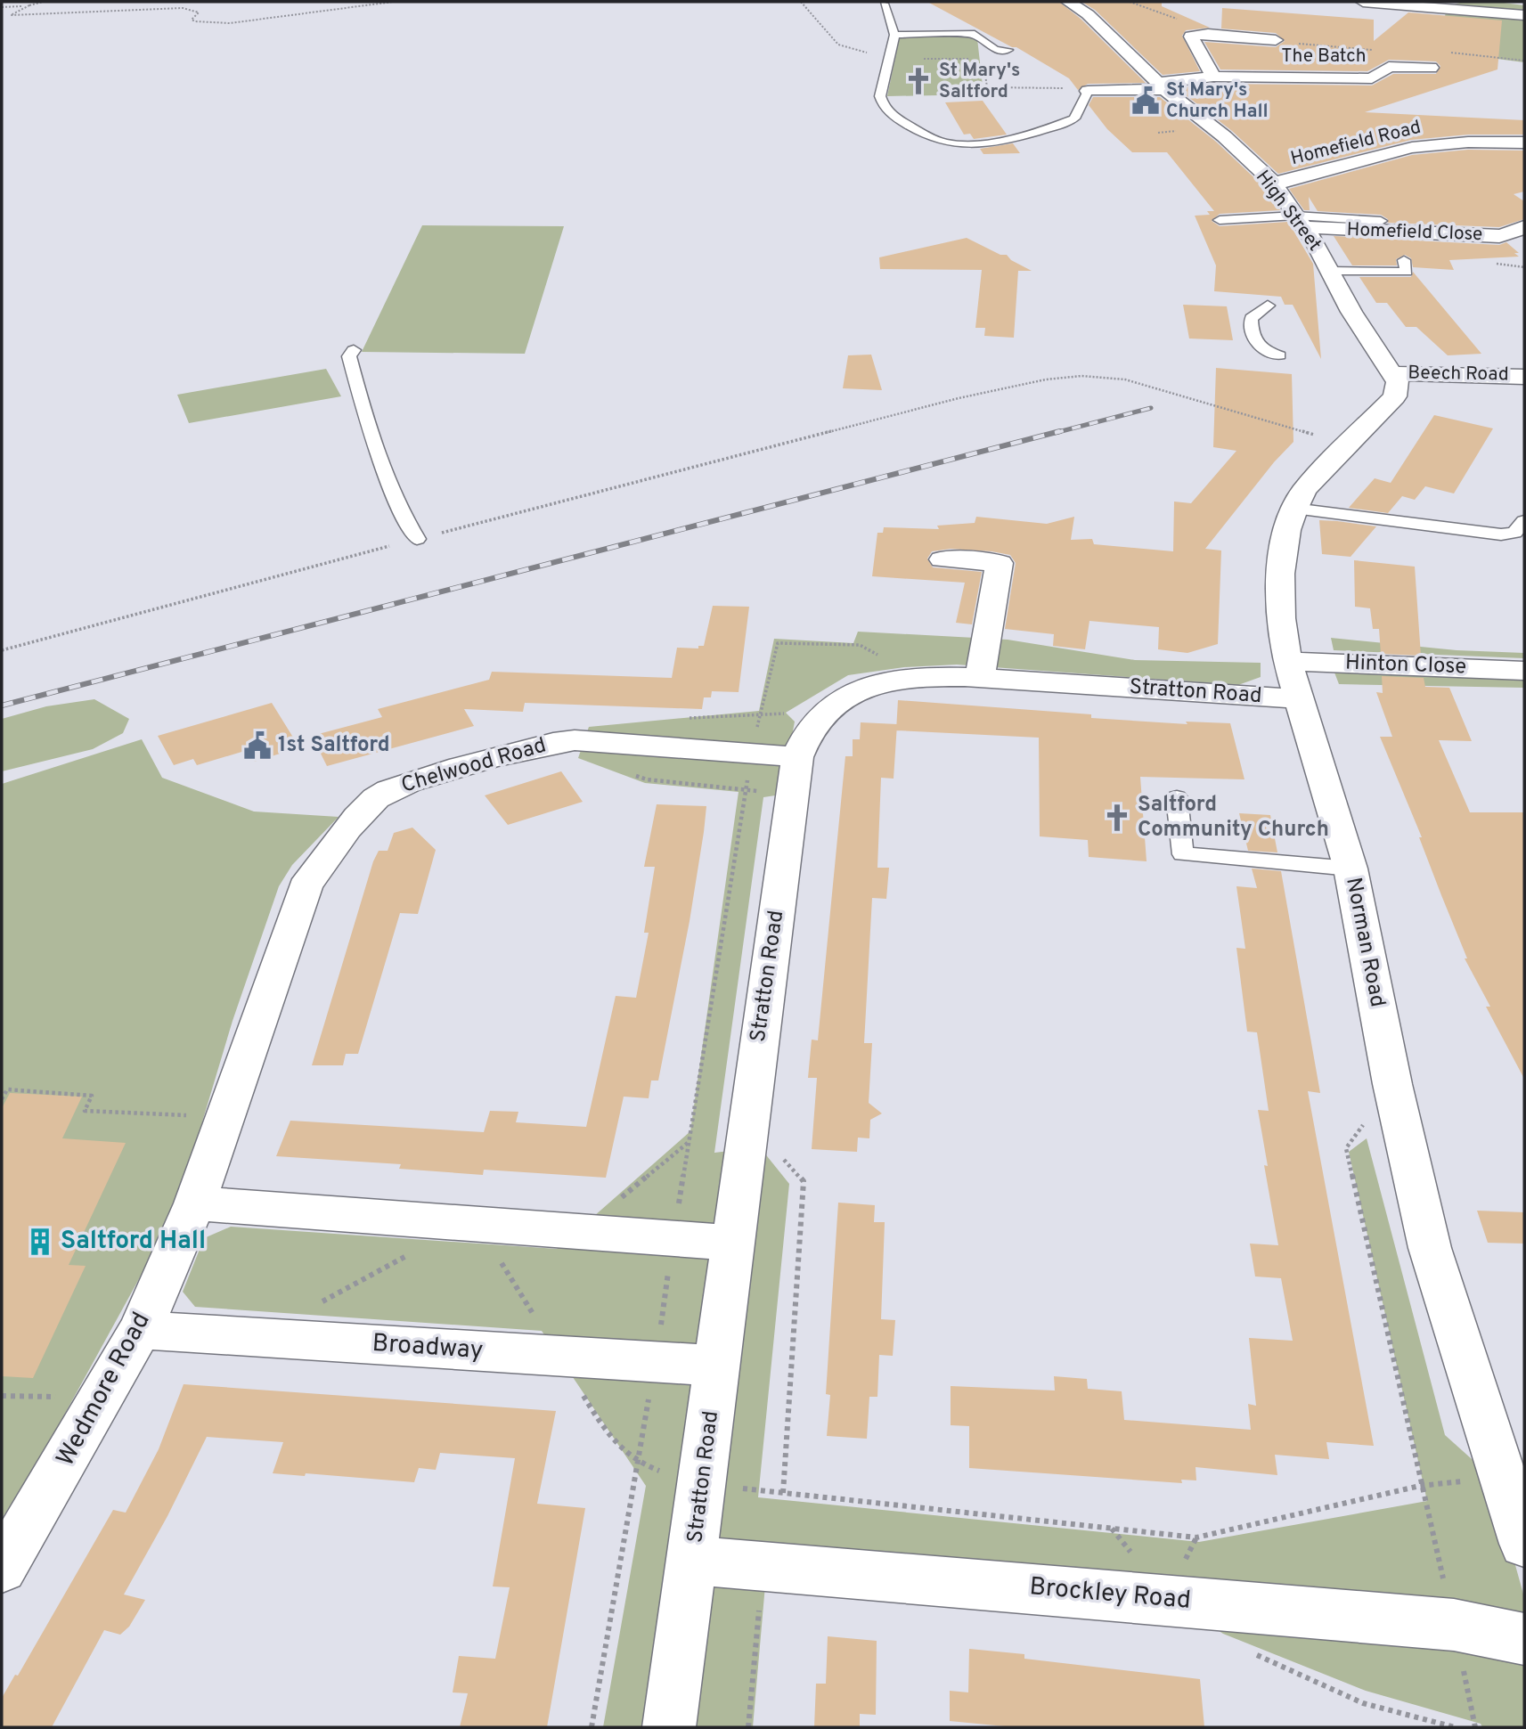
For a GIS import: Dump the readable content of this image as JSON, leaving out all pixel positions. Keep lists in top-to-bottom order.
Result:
{
  "streets": {
    "street": [
      "The Batch",
      "Homefield Road",
      "High Street",
      "Homefield Close",
      "Beech Road",
      "Hinton Close",
      "Stratton Road",
      "Chelwood Road",
      "Norman Road",
      "Broadway",
      "Wedmore Road",
      "Brockley Road"
    ]
  },
  "crossings": [
    ["The Batch", "High Street"],
    ["Homefield Road", "High Street"],
    ["High Street", "Homefield Close"],
    ["High Street", "Beech Road"],
    ["High Street", "Norman Road"],
    ["Beech Road", "Norman Road"],
    ["Hinton Close", "Norman Road"],
    ["Stratton Road", "Chelwood Road"],
    ["Stratton Road", "Norman Road"],
    ["Stratton Road", "Broadway"],
    ["Stratton Road", "Brockley Road"],
    ["Chelwood Road", "Wedmore Road"],
    ["Broadway", "Wedmore Road"]
  ],
  "places": {
    "church": ["St Mary's Saltford", "Saltford Community Church"],
    "public building": ["St Mary's Church Hall", "1st Saltford"],
    "building": ["Saltford Hall"]
  }
}
